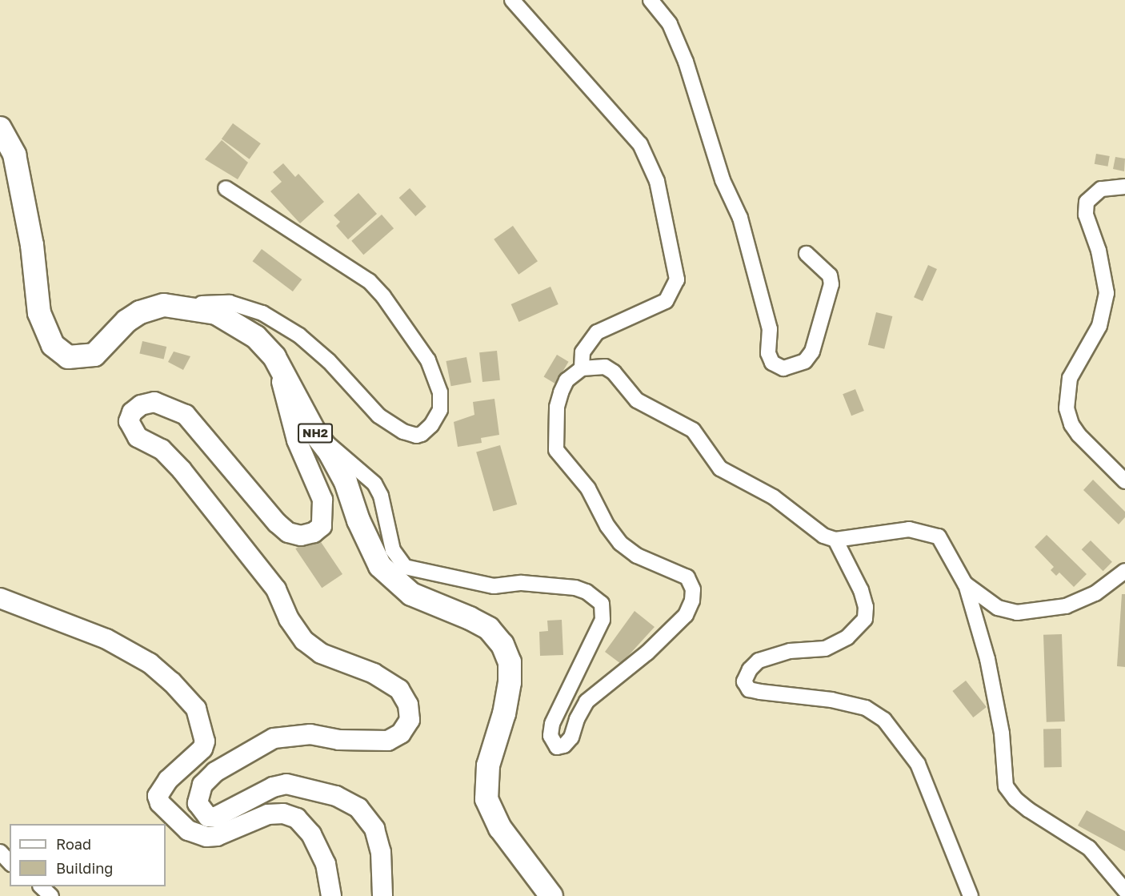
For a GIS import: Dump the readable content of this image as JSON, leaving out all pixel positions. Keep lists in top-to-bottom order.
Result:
{
  "streets": {
    "highway": ["NH2"]
  },
  "legend": ["Road", "Building"]
}
